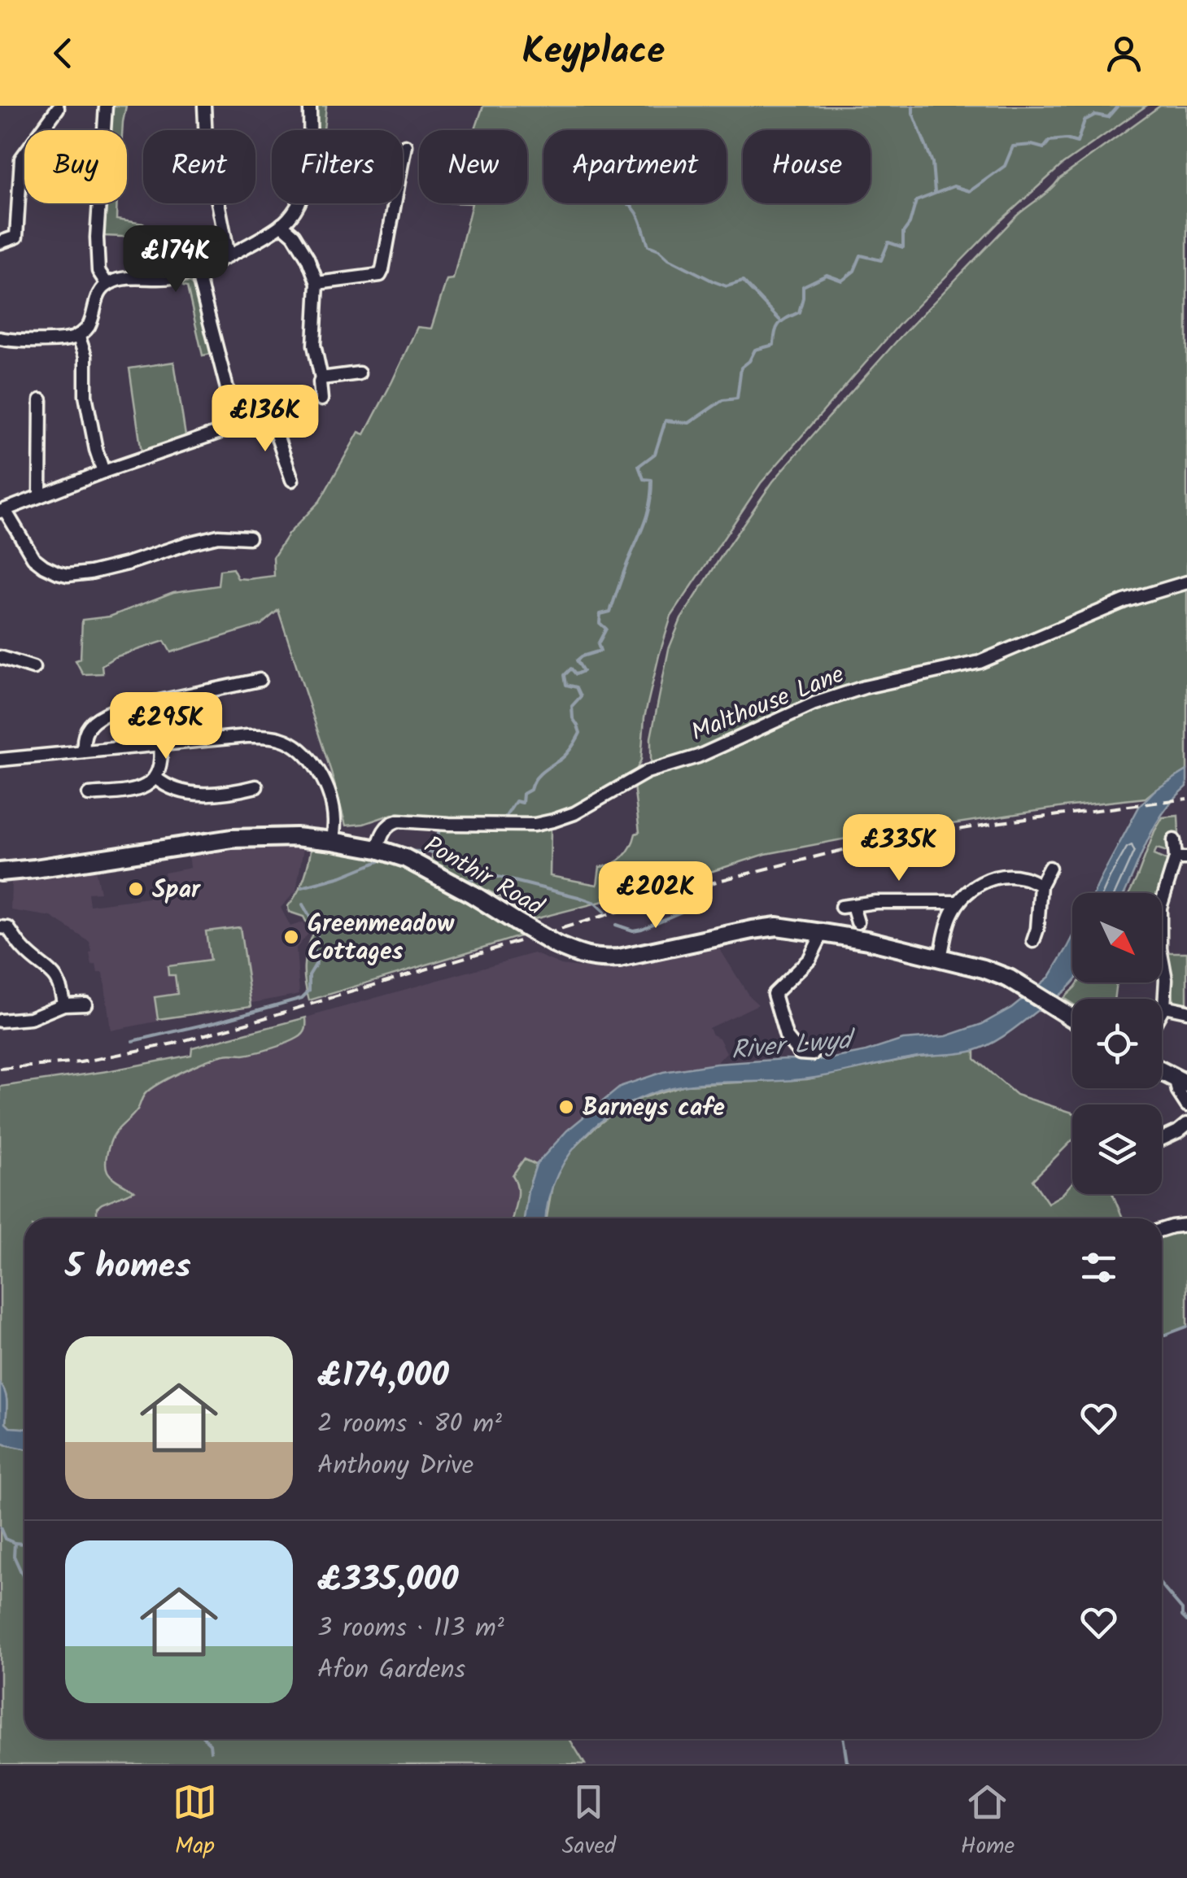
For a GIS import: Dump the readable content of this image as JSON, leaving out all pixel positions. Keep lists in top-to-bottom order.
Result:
{
  "streets": {
    "main road": ["Ponthir Road"],
    "street": ["Malthouse Lane"]
  },
  "crossings": [
    ["Malthouse Lane", "Ponthir Road"]
  ],
  "water": ["River Lwyd"],
  "places": ["Spar", "Greenmeadow Cottages", "Barneys cafe"],
  "north": "bottom right",
  "page": {
    "header": "Keyplace",
    "chip": [
      "Buy",
      "Rent",
      "Filters",
      "New",
      "Apartment",
      "House"
    ],
    "price": [
      "£174K",
      "£136K",
      "£295K",
      "£335K",
      "£202K"
    ],
    "heading": "5 homes",
    "list": [
      {
        "name": "£174,000",
        "note": "2 rooms · 80 m² · Anthony Drive"
      },
      {
        "name": "£335,000",
        "note": "3 rooms · 113 m² · Afon Gardens"
      }
    ],
    "tabs": ["Map", "Saved", "Home"]
  }
}
